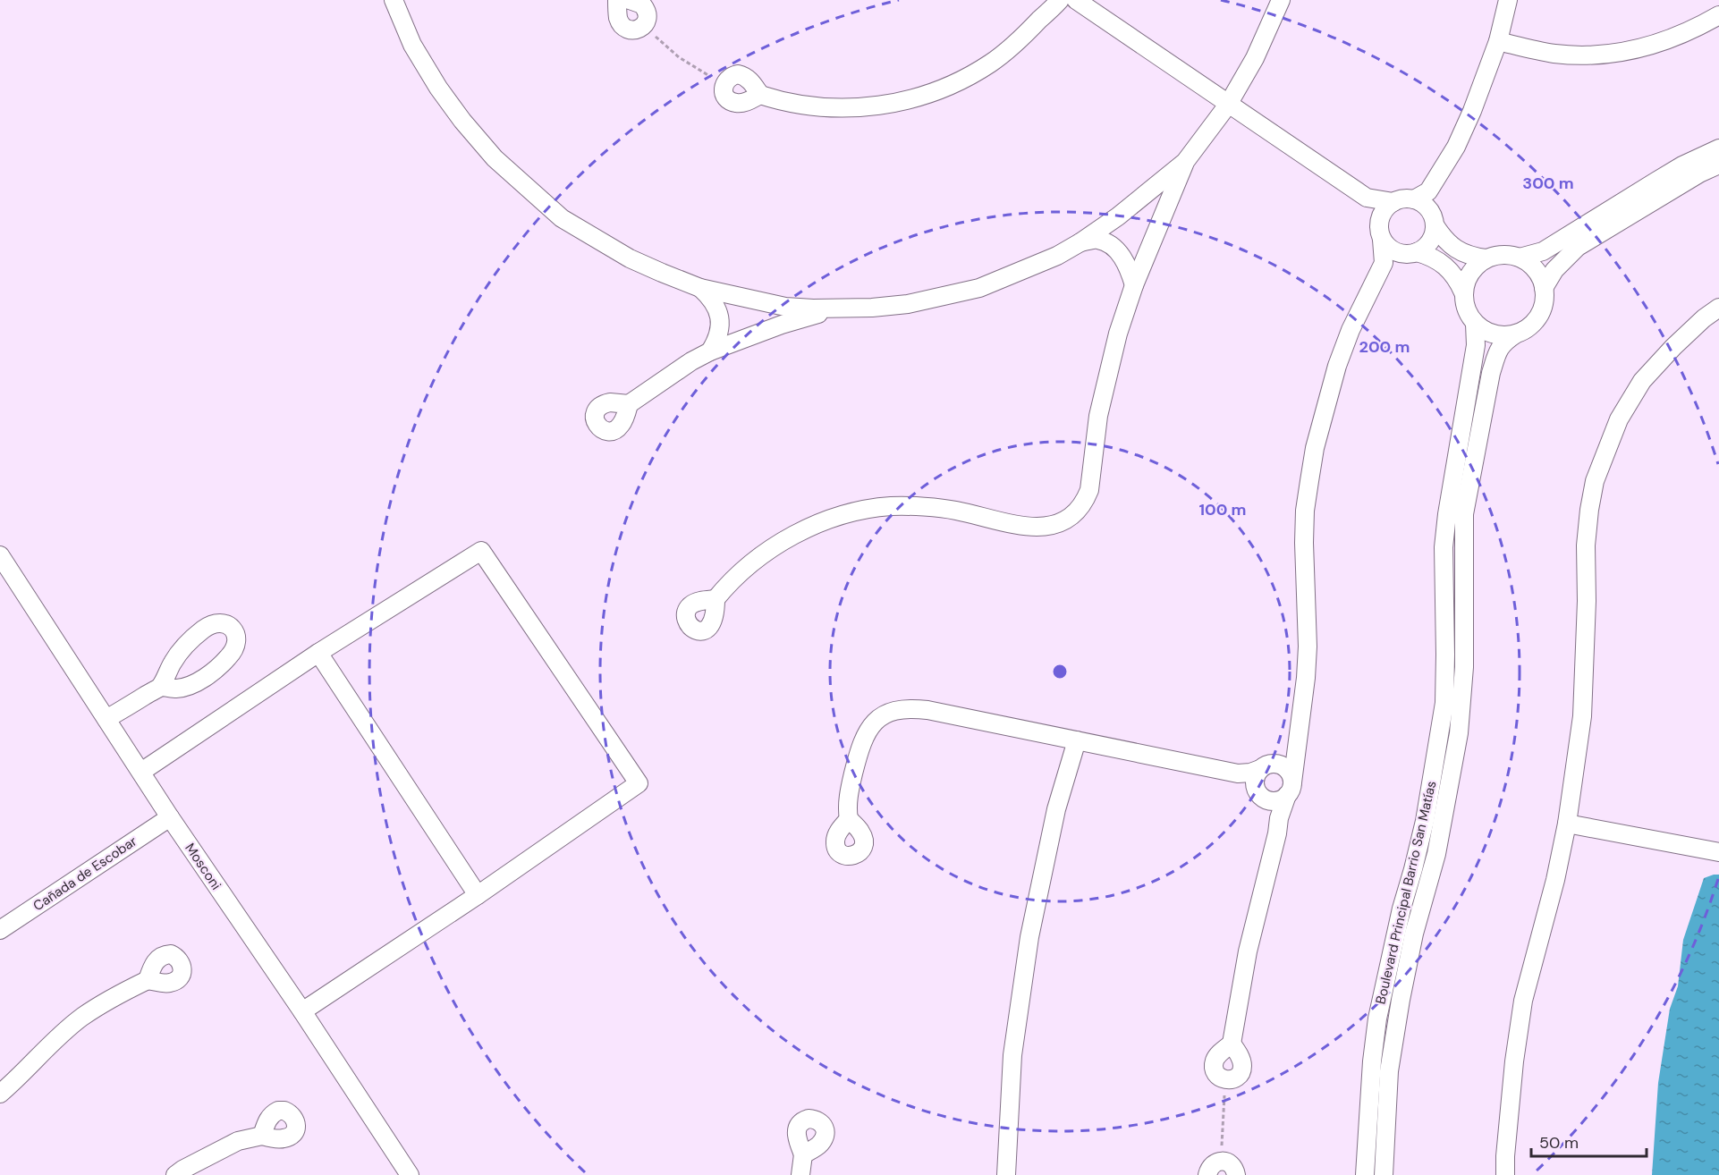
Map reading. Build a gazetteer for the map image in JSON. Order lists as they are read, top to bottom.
{
  "streets": {
    "street": ["Mosconi", "Cañada de Escobar", "Boulevard Principal Barrio San Matías"]
  },
  "crossings": [
    ["Mosconi", "Cañada de Escobar"]
  ],
  "scale_bar": "50 m",
  "rings": ["300 m", "200 m", "100 m"]
}
